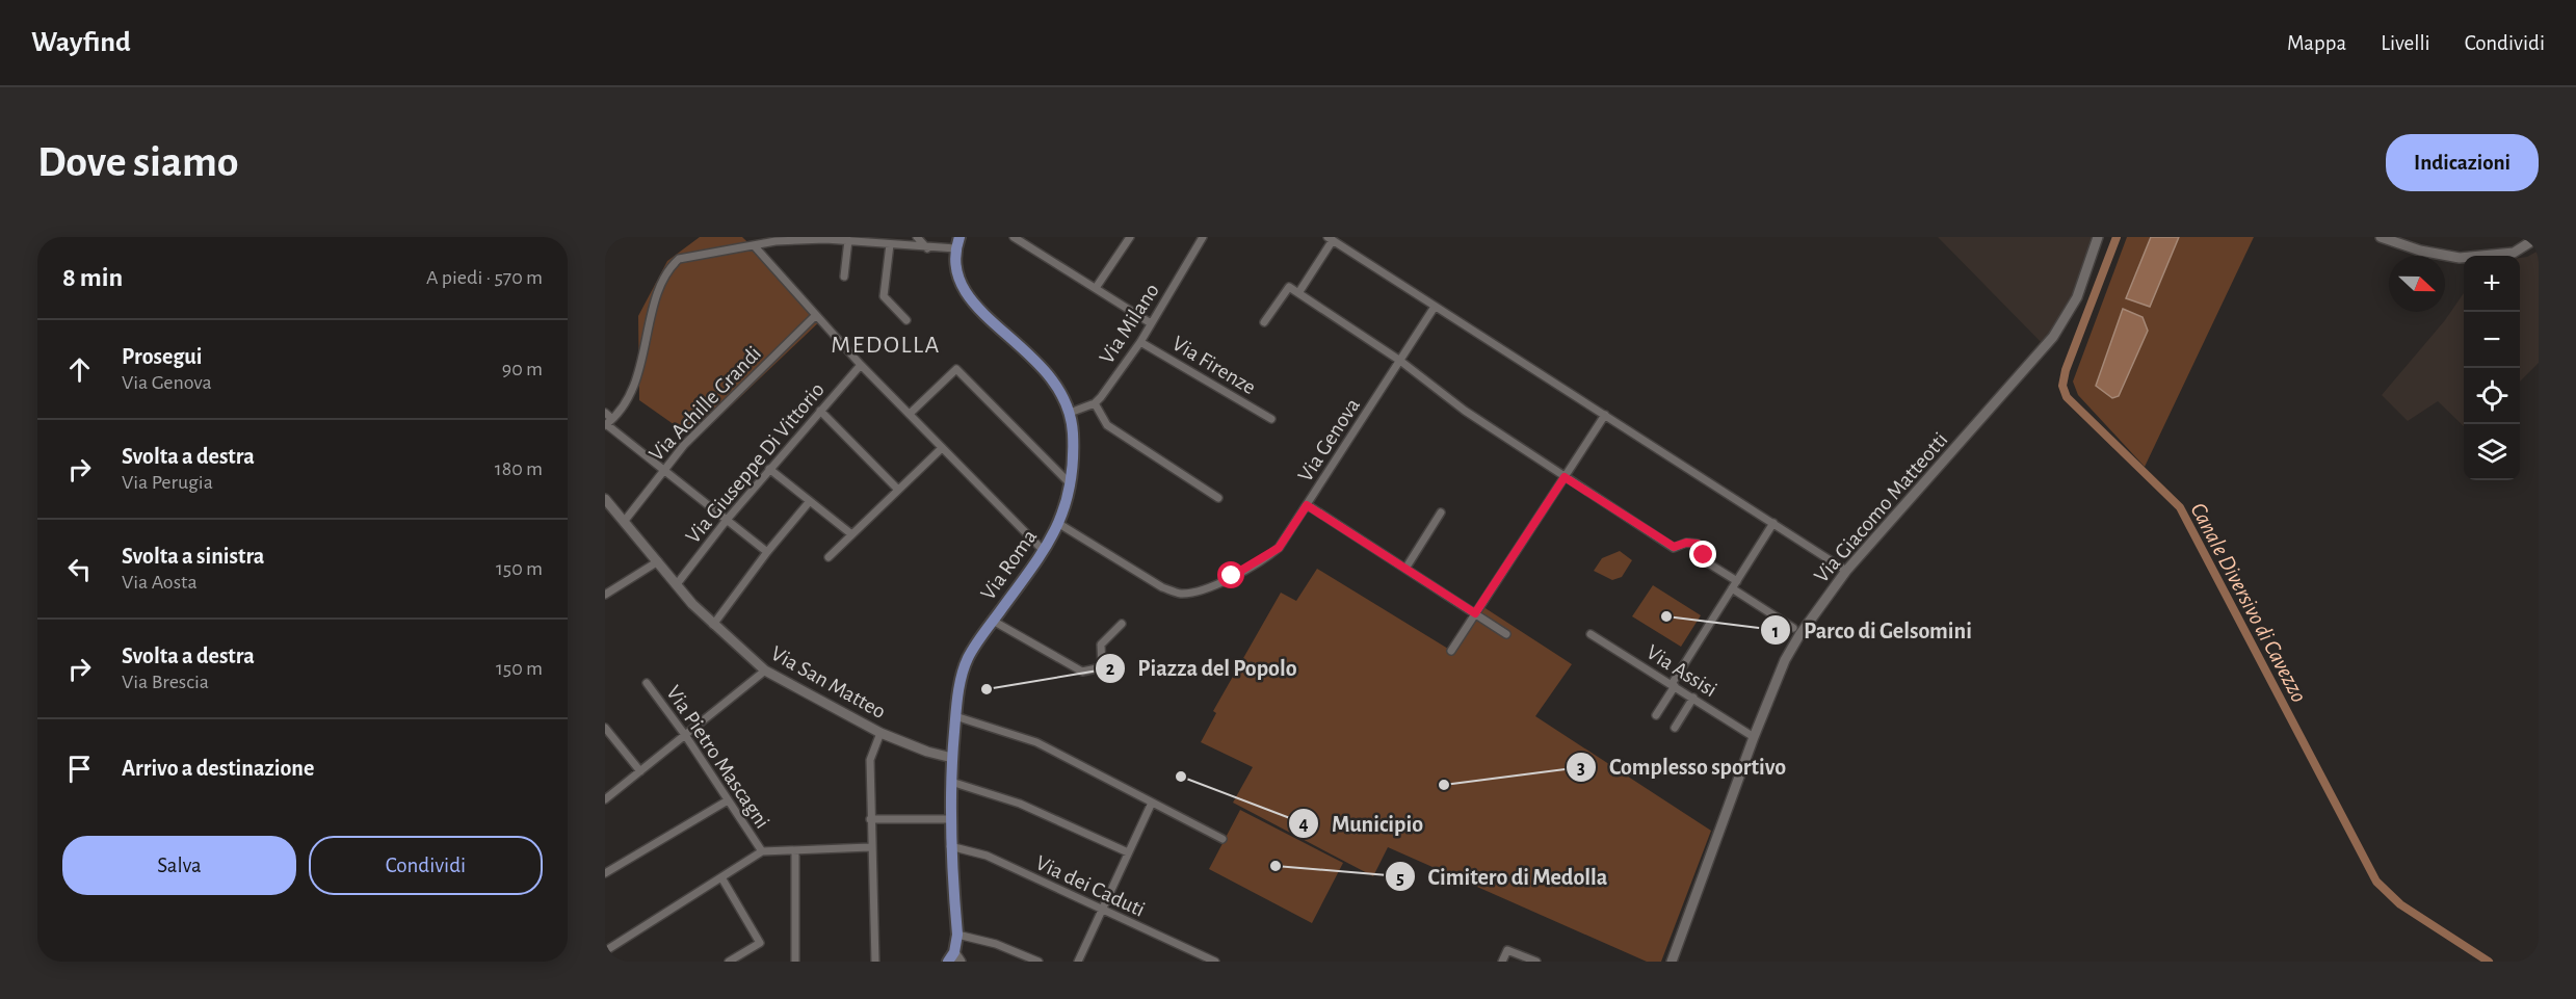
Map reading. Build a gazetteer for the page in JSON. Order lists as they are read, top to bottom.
{
  "streets": {
    "main road": ["Via Roma"],
    "street": [
      "Via Milano",
      "Via Firenze",
      "Via Achille Grandi",
      "Via Genova",
      "Via Giuseppe Di Vittorio",
      "Via Giacomo Matteotti",
      "Via Assisi",
      "Via San Matteo",
      "Via Pietro Mascagni",
      "Via dei Caduti"
    ]
  },
  "crossings": [
    ["Via Milano", "Via Firenze"],
    ["Via Achille Grandi", "Via San Matteo"],
    ["Via Genova", "Via Roma"],
    ["Via Giuseppe Di Vittorio", "Via San Matteo"],
    ["Via Giacomo Matteotti", "Via Assisi"],
    ["Via Roma", "Via San Matteo"],
    ["Via Roma", "Via dei Caduti"]
  ],
  "districts": ["MEDOLLA"],
  "water": ["Canale Diversivo di Cavezzo"],
  "places": [
    "Parco di Gelsomini",
    "Piazza del Popolo",
    "Municipio",
    "Complesso sportivo",
    "Cimitero di Medolla"
  ],
  "north": "right",
  "page": {
    "header": "Wayfind",
    "nav": ["Mappa", "Livelli", "Condividi"],
    "buttons": [
      "Indicazioni",
      ["Salva", "Condividi"]
    ],
    "title": "Dove siamo",
    "heading": ["8 min", "A piedi · 570 m"],
    "map_buttons": ["+", "−"],
    "list": [
      ["Prosegui", "Via Genova", "90 m"],
      ["Svolta a destra", "Via Perugia", "180 m"],
      ["Svolta a sinistra", "Via Aosta", "150 m"],
      ["Svolta a destra", "Via Brescia", "150 m"],
      "Arrivo a destinazione"
    ]
  }
}
